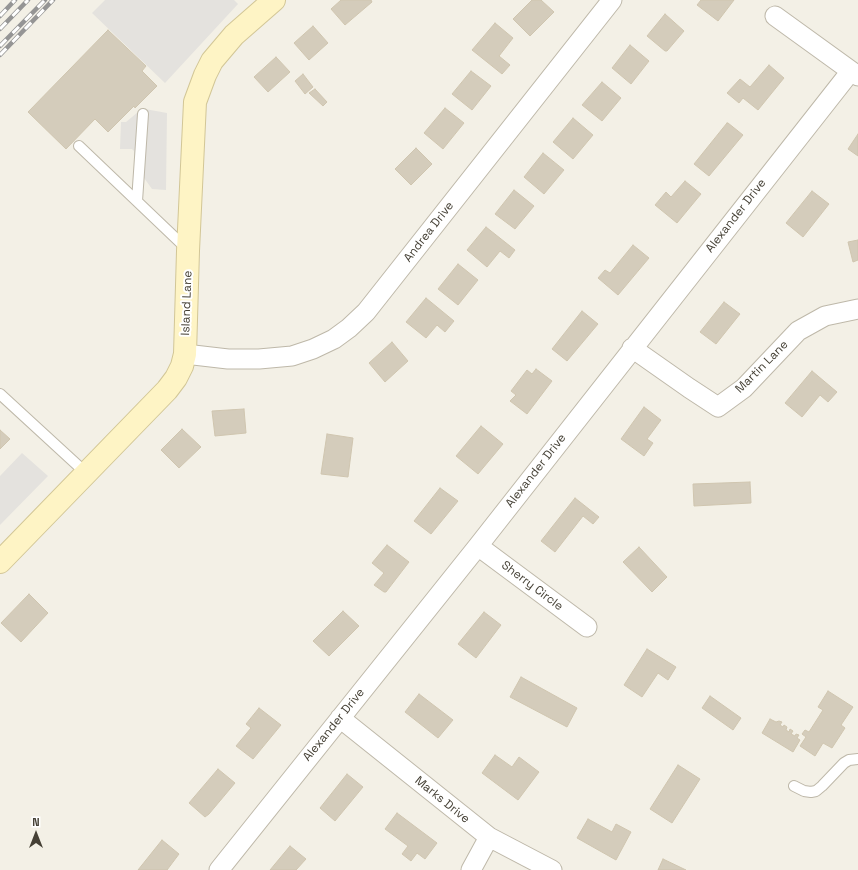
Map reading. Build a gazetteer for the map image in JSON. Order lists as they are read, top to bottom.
{
  "streets": {
    "street": [
      "Alexander Drive",
      "Andrea Drive",
      "Island Lane",
      "Martin Lane",
      "Sherry Circle",
      "Marks Drive"
    ]
  },
  "crossings": [
    ["Alexander Drive", "Martin Lane"],
    ["Alexander Drive", "Sherry Circle"],
    ["Alexander Drive", "Marks Drive"],
    ["Andrea Drive", "Island Lane"]
  ],
  "north": "top"
}
